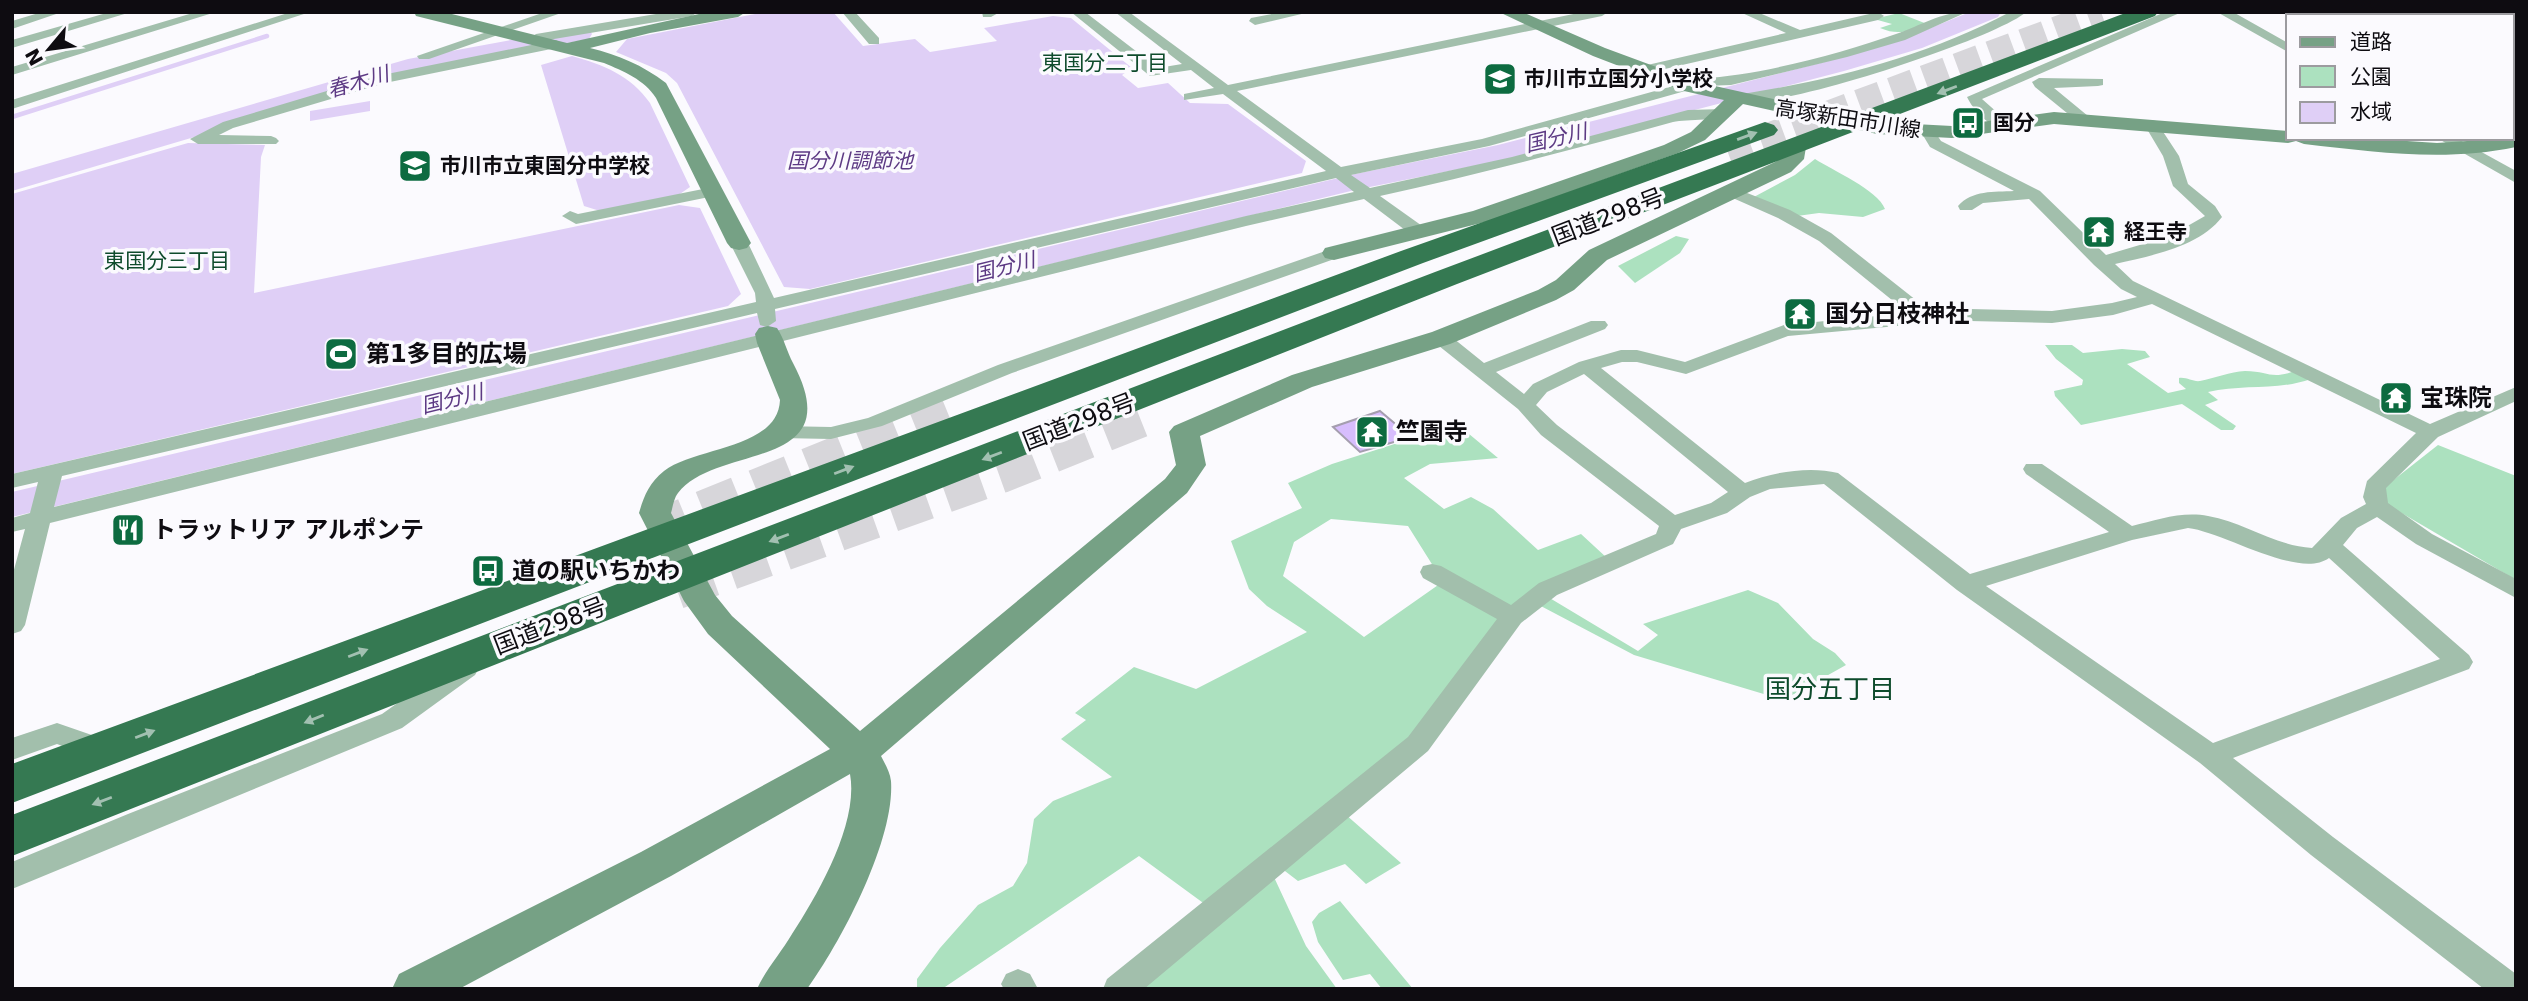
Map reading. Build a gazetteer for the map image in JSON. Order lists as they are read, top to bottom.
{
  "streets": {
    "highway": ["国道298号"],
    "street": ["高塚新田市川線"]
  },
  "crossings": [
    ["高塚新田市川線", "国道298号"]
  ],
  "districts": ["東国分二丁目", "東国分三丁目", "国分五丁目"],
  "water": ["春木川", "国分川", "国分川調節池"],
  "places": {
    "school or university": ["市川市立国分小学校", "市川市立東国分中学校"],
    "bus stop": ["国分", "道の駅いちかわ"],
    "temple": [
      "経王寺",
      "国分日枝神社",
      "宝珠院",
      "竺園寺"
    ],
    "sports": ["第1多目的広場"],
    "restaurant": ["トラットリア アルポンテ"]
  },
  "legend": ["道路", "公園", "水域"],
  "north": "bottom left"
}
